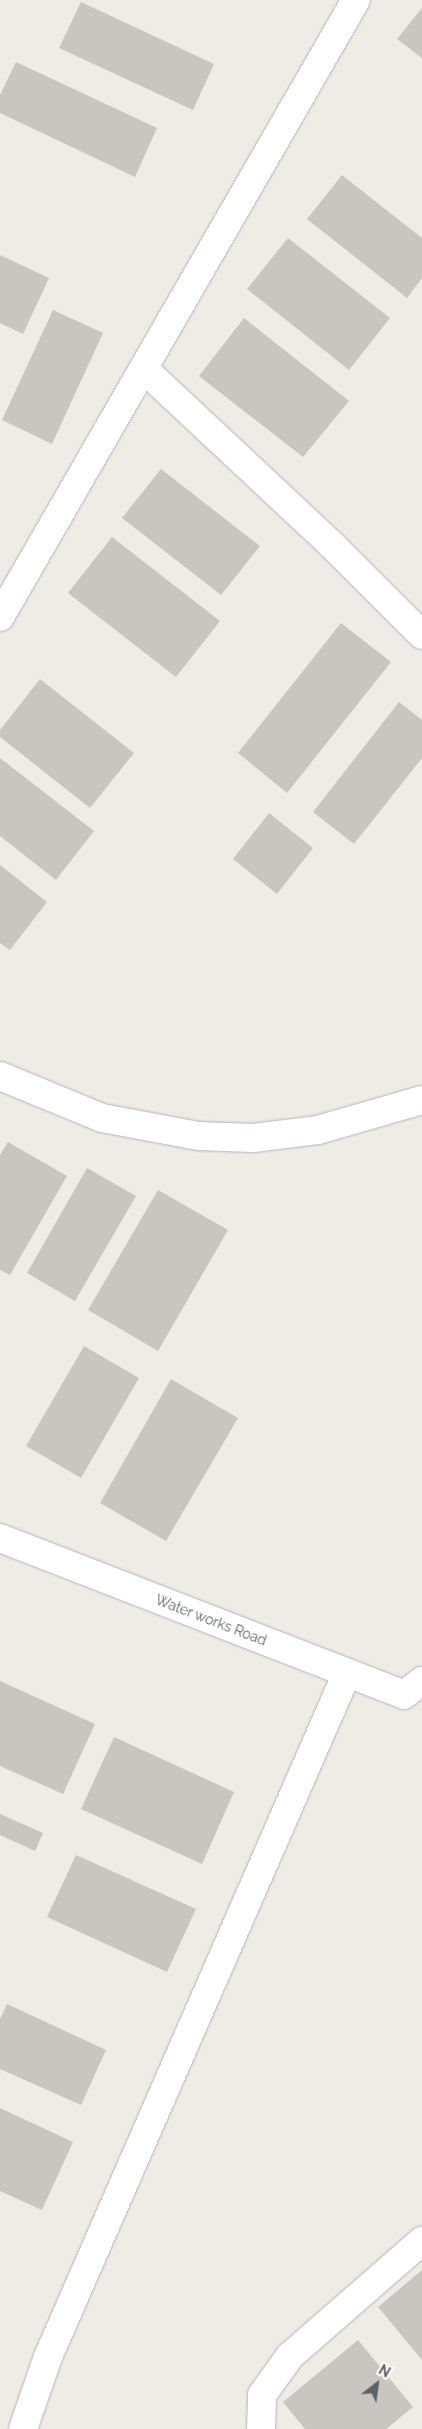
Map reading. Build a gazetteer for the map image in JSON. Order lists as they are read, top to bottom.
{
  "streets": {
    "street": ["Water works Road"]
  },
  "north": "top right"
}
